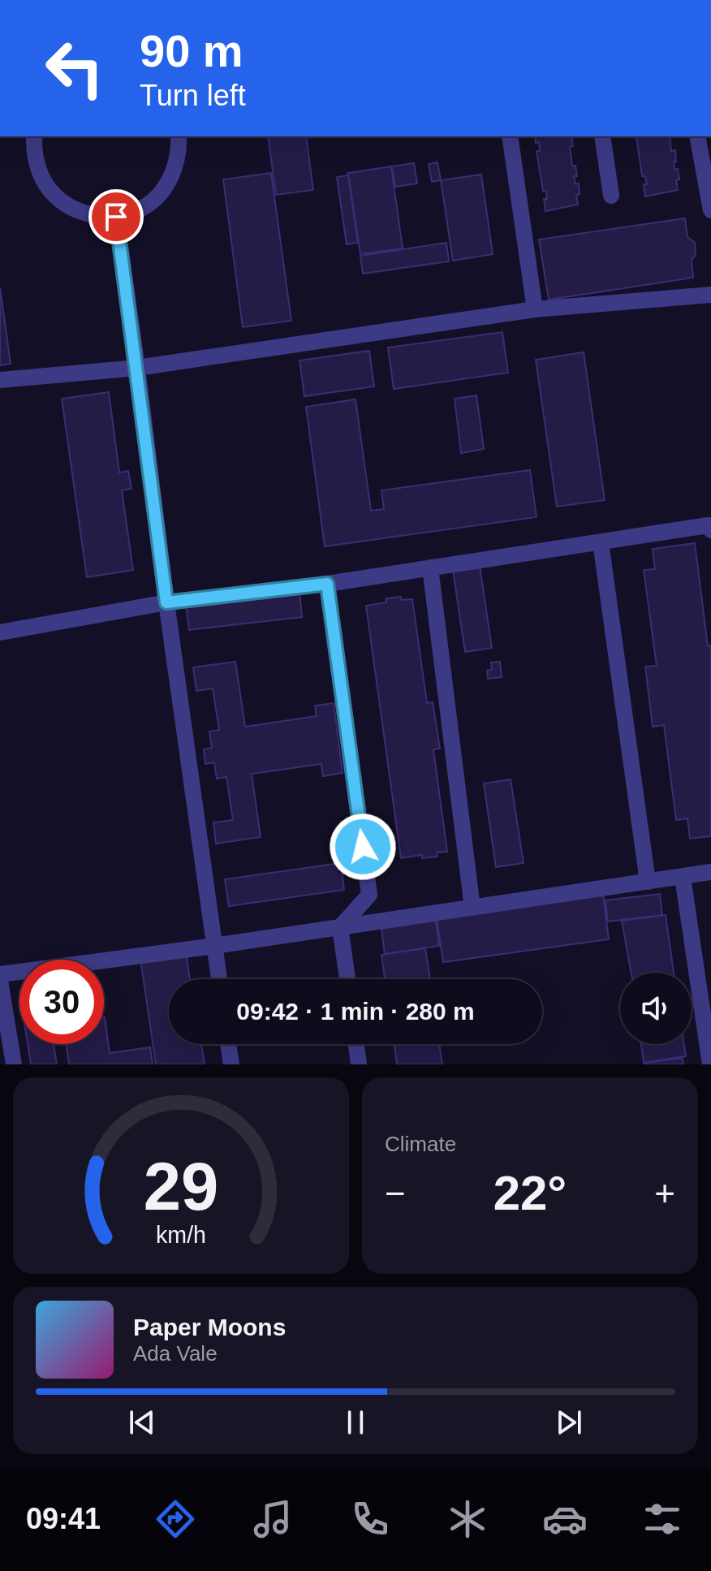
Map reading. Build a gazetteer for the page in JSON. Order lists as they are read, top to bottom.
{
  "page": {
    "turn": ["90 m", "Turn left"],
    "limit": "30",
    "trip": "09:42 · 1 min · 280 m",
    "tile": "Climate",
    "heat": ["−", "22°", "+"],
    "song": ["Paper Moons", "Ada Vale"],
    "tabs": "09:41",
    "gauge": ["29", "km/h"]
  }
}
